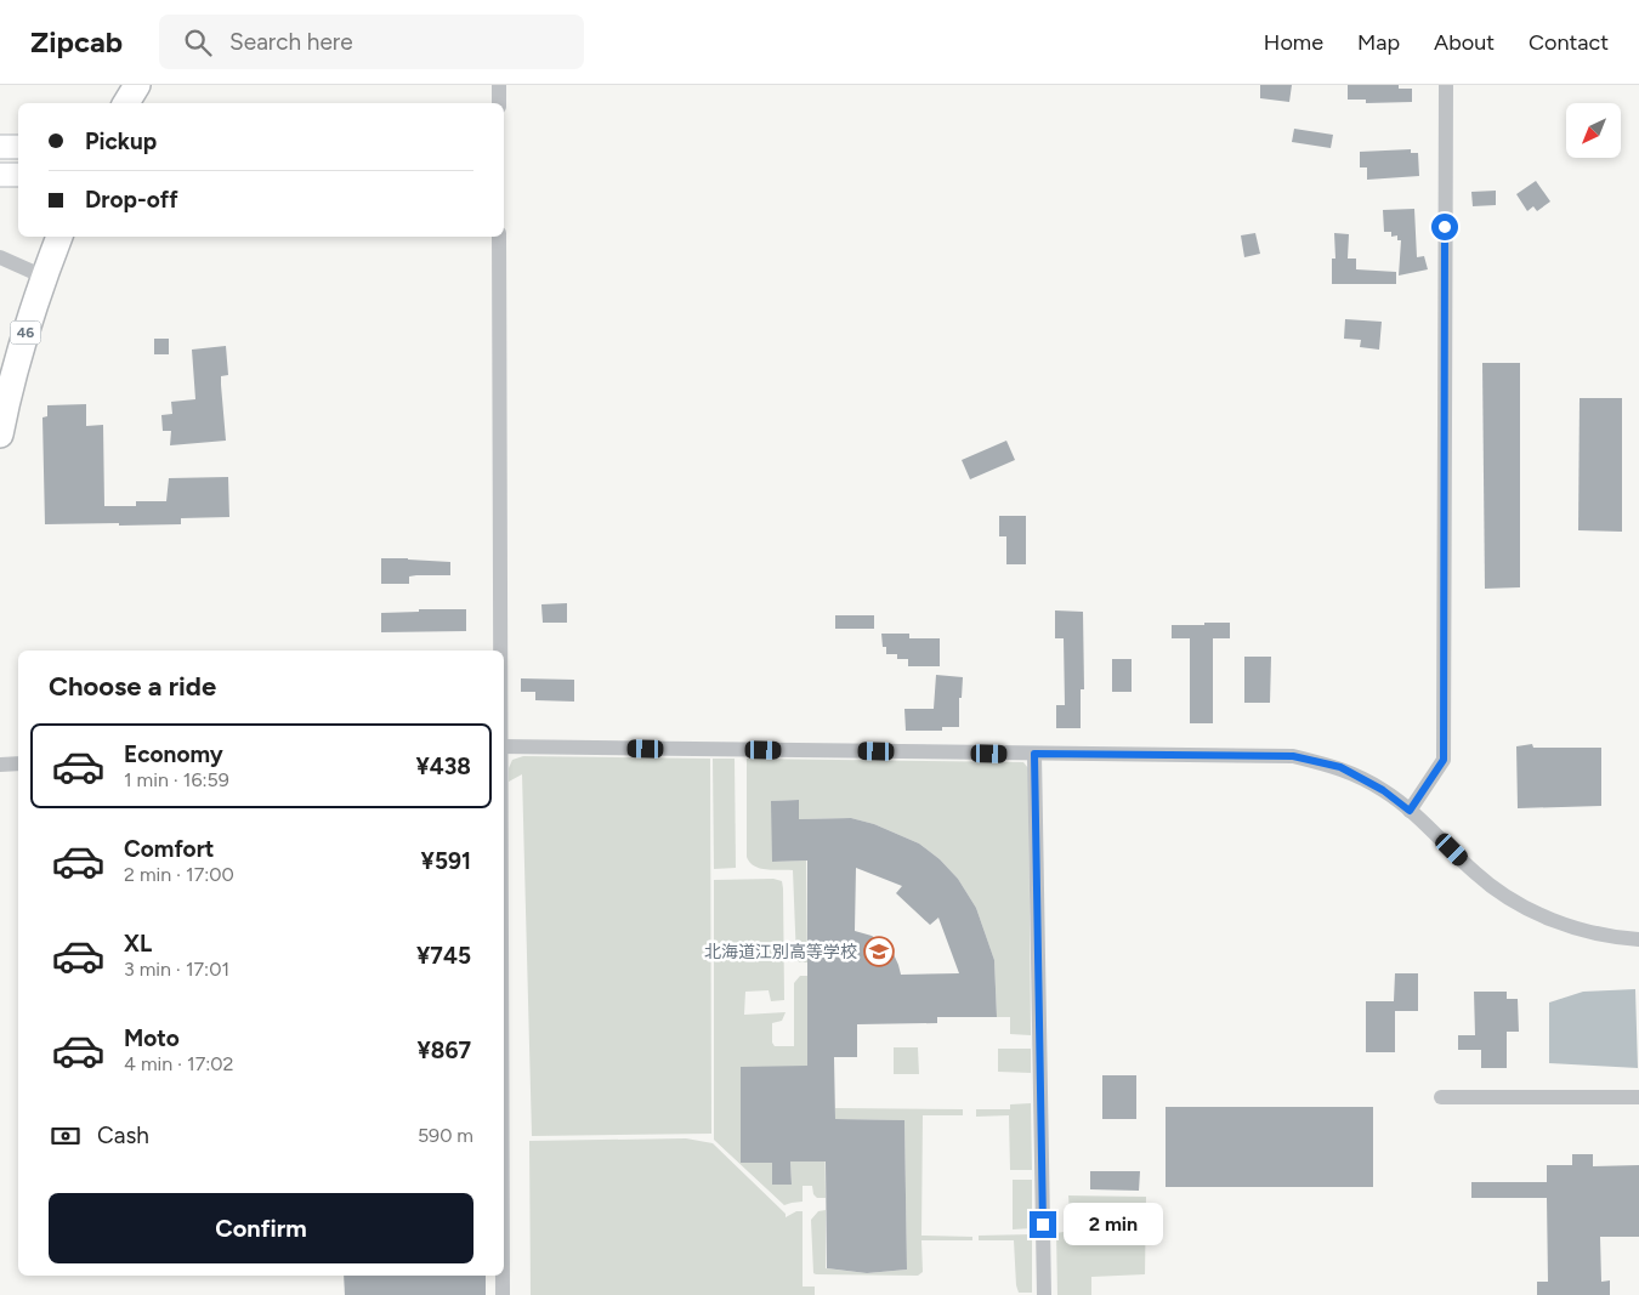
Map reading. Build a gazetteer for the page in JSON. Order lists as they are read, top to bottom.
{
  "streets": {
    "main road": ["46"]
  },
  "places": {
    "school or university": ["北海道江別高等学校"]
  },
  "north": "bottom left",
  "page": {
    "header": "Zipcab",
    "search": "Search here",
    "nav": [
      "Home",
      "Map",
      "About",
      "Contact"
    ],
    "banner": ["Pickup", "Drop-off"],
    "heading": "Choose a ride",
    "list": [
      {
        "name": "Economy",
        "note": "1 min · 16:59",
        "value": "¥438"
      },
      {
        "name": "Comfort",
        "note": "2 min · 17:00",
        "value": "¥591"
      },
      {
        "name": "XL",
        "note": "3 min · 17:01",
        "value": "¥745"
      },
      {
        "name": "Moto",
        "note": "4 min · 17:02",
        "value": "¥867"
      }
    ],
    "pay": ["Cash", "590 m"],
    "buttons": "Confirm",
    "bubble": "2 min"
  }
}
